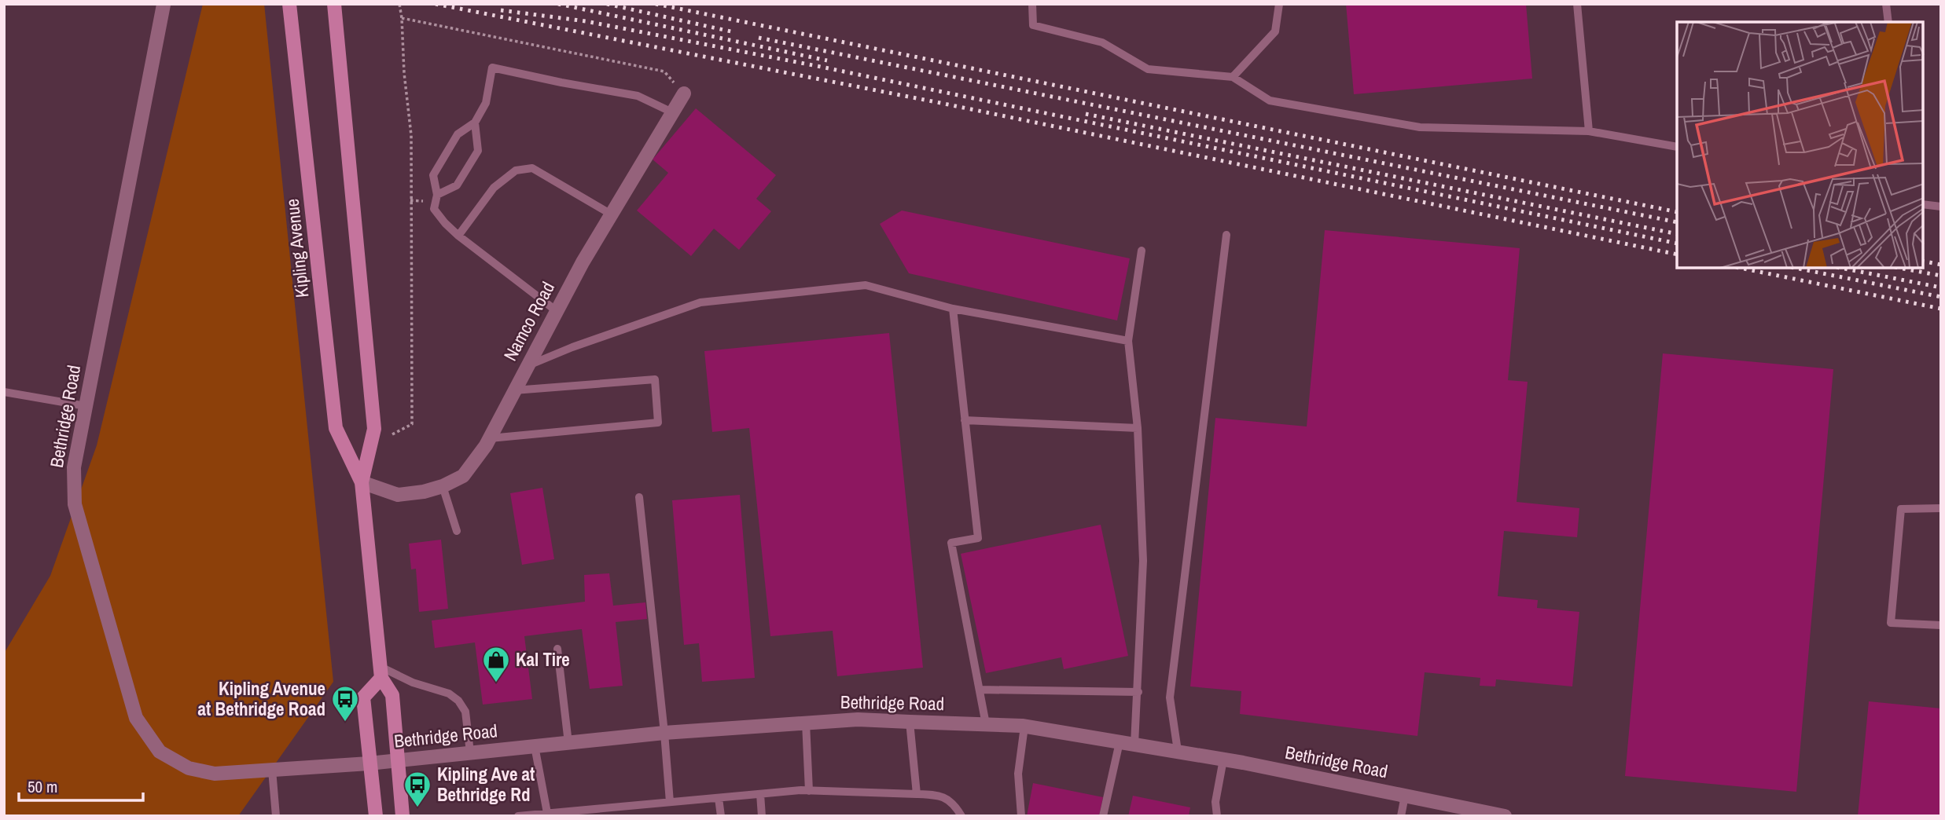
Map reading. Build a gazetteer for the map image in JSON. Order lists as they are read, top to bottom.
{
  "streets": {
    "main road": ["Kipling Avenue"],
    "street": ["Namco Road", "Bethridge Road"]
  },
  "crossings": [
    ["Kipling Avenue", "Namco Road"],
    ["Kipling Avenue", "Bethridge Road"]
  ],
  "places": {
    "shop": ["Kal Tire"],
    "bus stop": ["Kipling Avenue at Bethridge Road", "Kipling Ave at Bethridge Rd"]
  },
  "scale_bar": "50 m"
}
